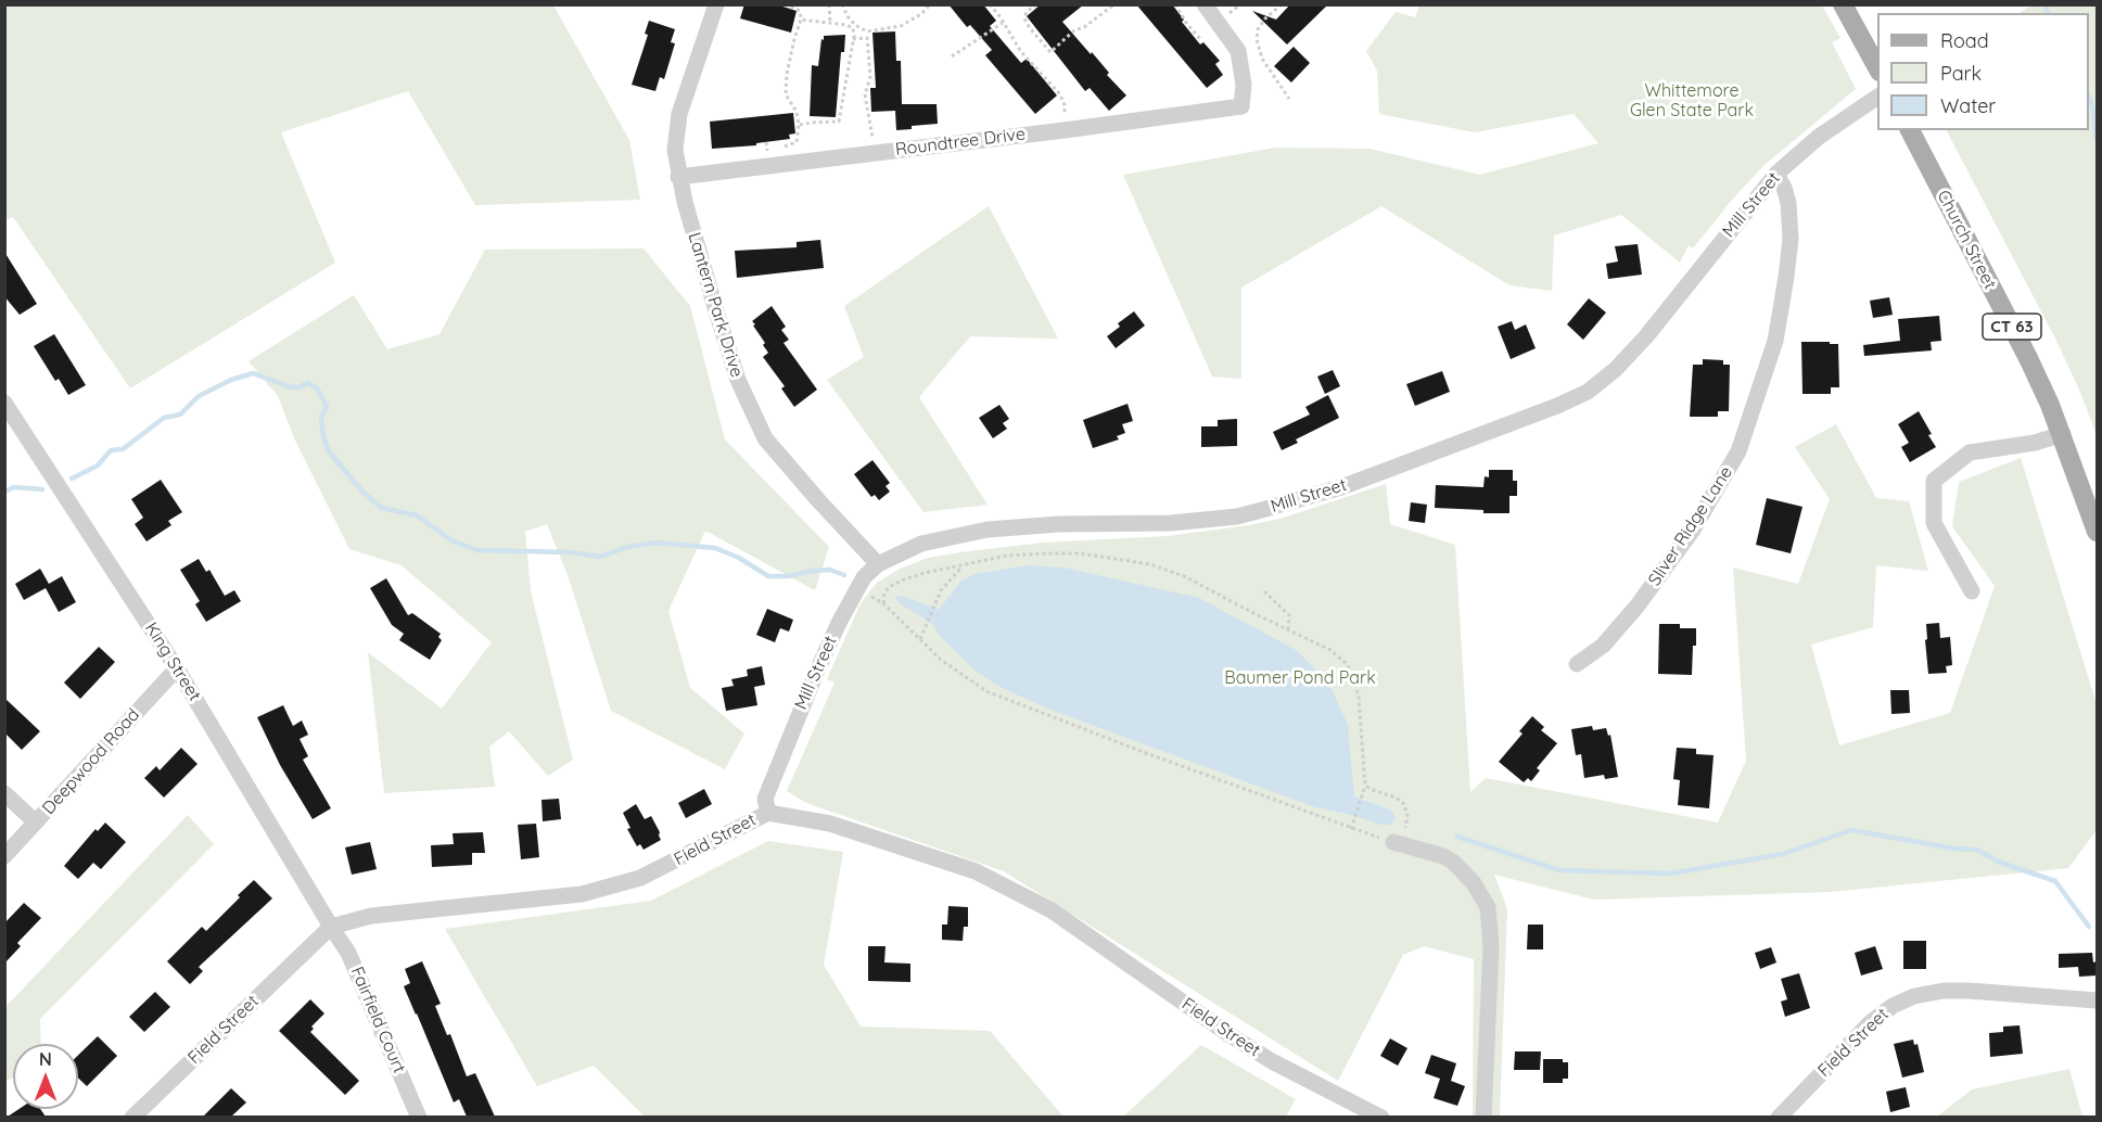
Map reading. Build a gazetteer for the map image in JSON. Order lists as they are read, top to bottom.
{
  "streets": {
    "main road": ["Church Street", "CT 63"],
    "street": [
      "Roundtree Drive",
      "Mill Street",
      "Lantern Park Drive",
      "Sliver Ridge Lane",
      "King Street",
      "Deepwood Road",
      "Field Street",
      "Fairfield Court"
    ]
  },
  "crossings": [
    ["Roundtree Drive", "Lantern Park Drive"],
    ["Mill Street", "Lantern Park Drive"],
    ["Mill Street", "Sliver Ridge Lane"],
    ["Mill Street", "Field Street"],
    ["King Street", "Deepwood Road"],
    ["King Street", "Field Street"],
    ["King Street", "Fairfield Court"],
    ["Field Street", "Fairfield Court"]
  ],
  "parks": ["Whittemore Glen State Park", "Baumer Pond Park"],
  "legend": ["Road", "Park", "Water"],
  "north": "top"
}
